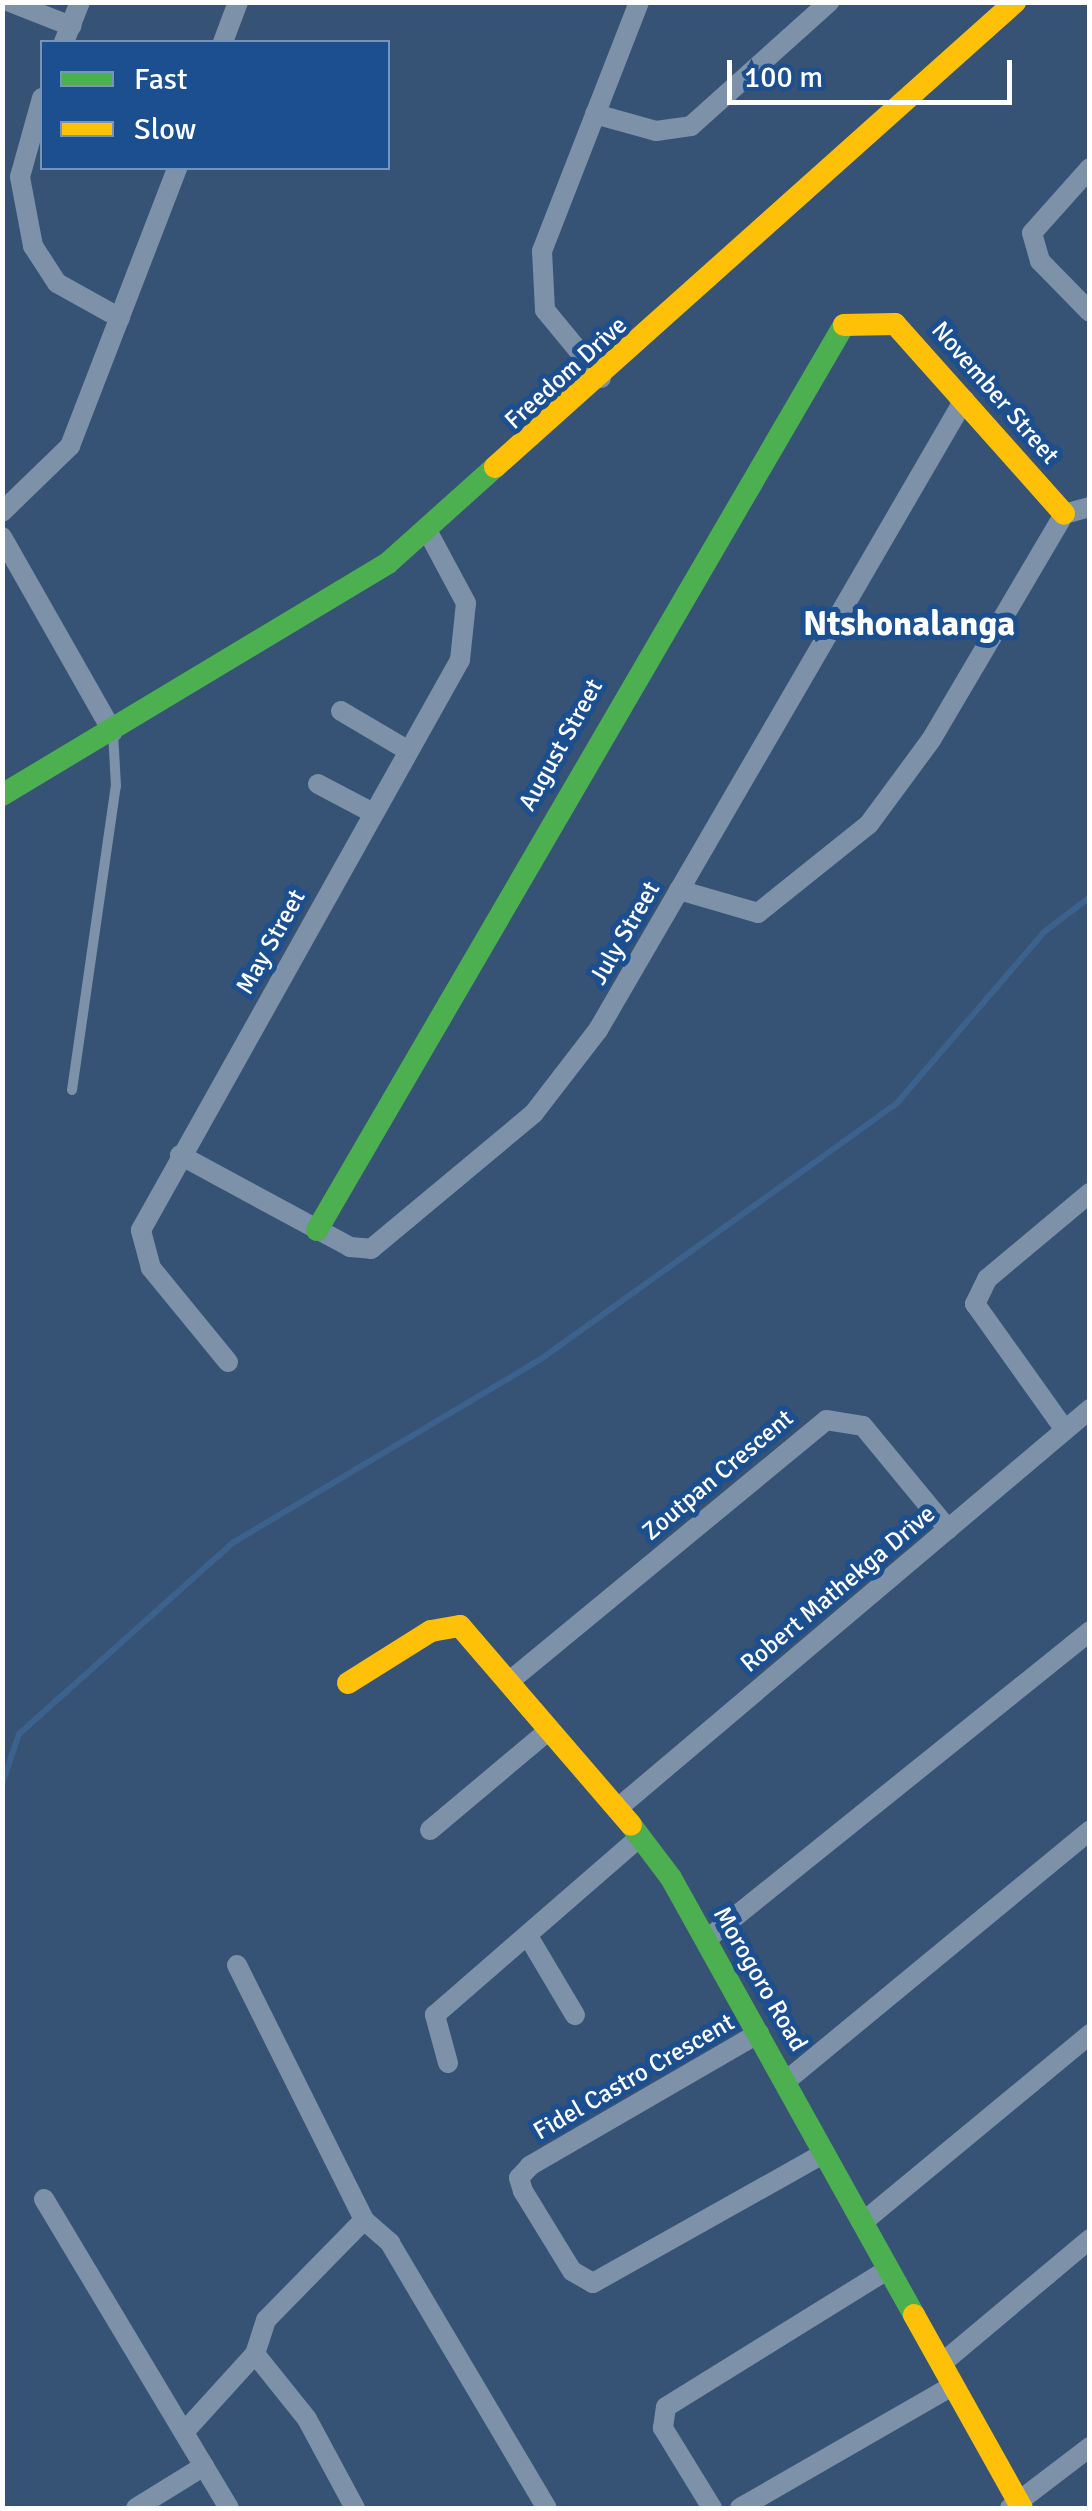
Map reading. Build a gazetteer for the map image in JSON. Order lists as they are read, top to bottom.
{
  "streets": {
    "street": [
      "Freedom Drive",
      "November Street",
      "August Street",
      "July Street",
      "May Street",
      "Zoutpan Crescent",
      "Robert Mathekga Drive",
      "Morogoro Road",
      "Fidel Castro Crescent"
    ]
  },
  "crossings": [
    ["Freedom Drive", "May Street"],
    ["November Street", "August Street"],
    ["November Street", "July Street"],
    ["August Street", "July Street"],
    ["July Street", "May Street"],
    ["Zoutpan Crescent", "Robert Mathekga Drive"],
    ["Zoutpan Crescent", "Morogoro Road"],
    ["Robert Mathekga Drive", "Morogoro Road"],
    ["Morogoro Road", "Fidel Castro Crescent"]
  ],
  "districts": ["Ntshonalanga"],
  "legend": ["Fast", "Slow"],
  "scale_bar": "100 m"
}
